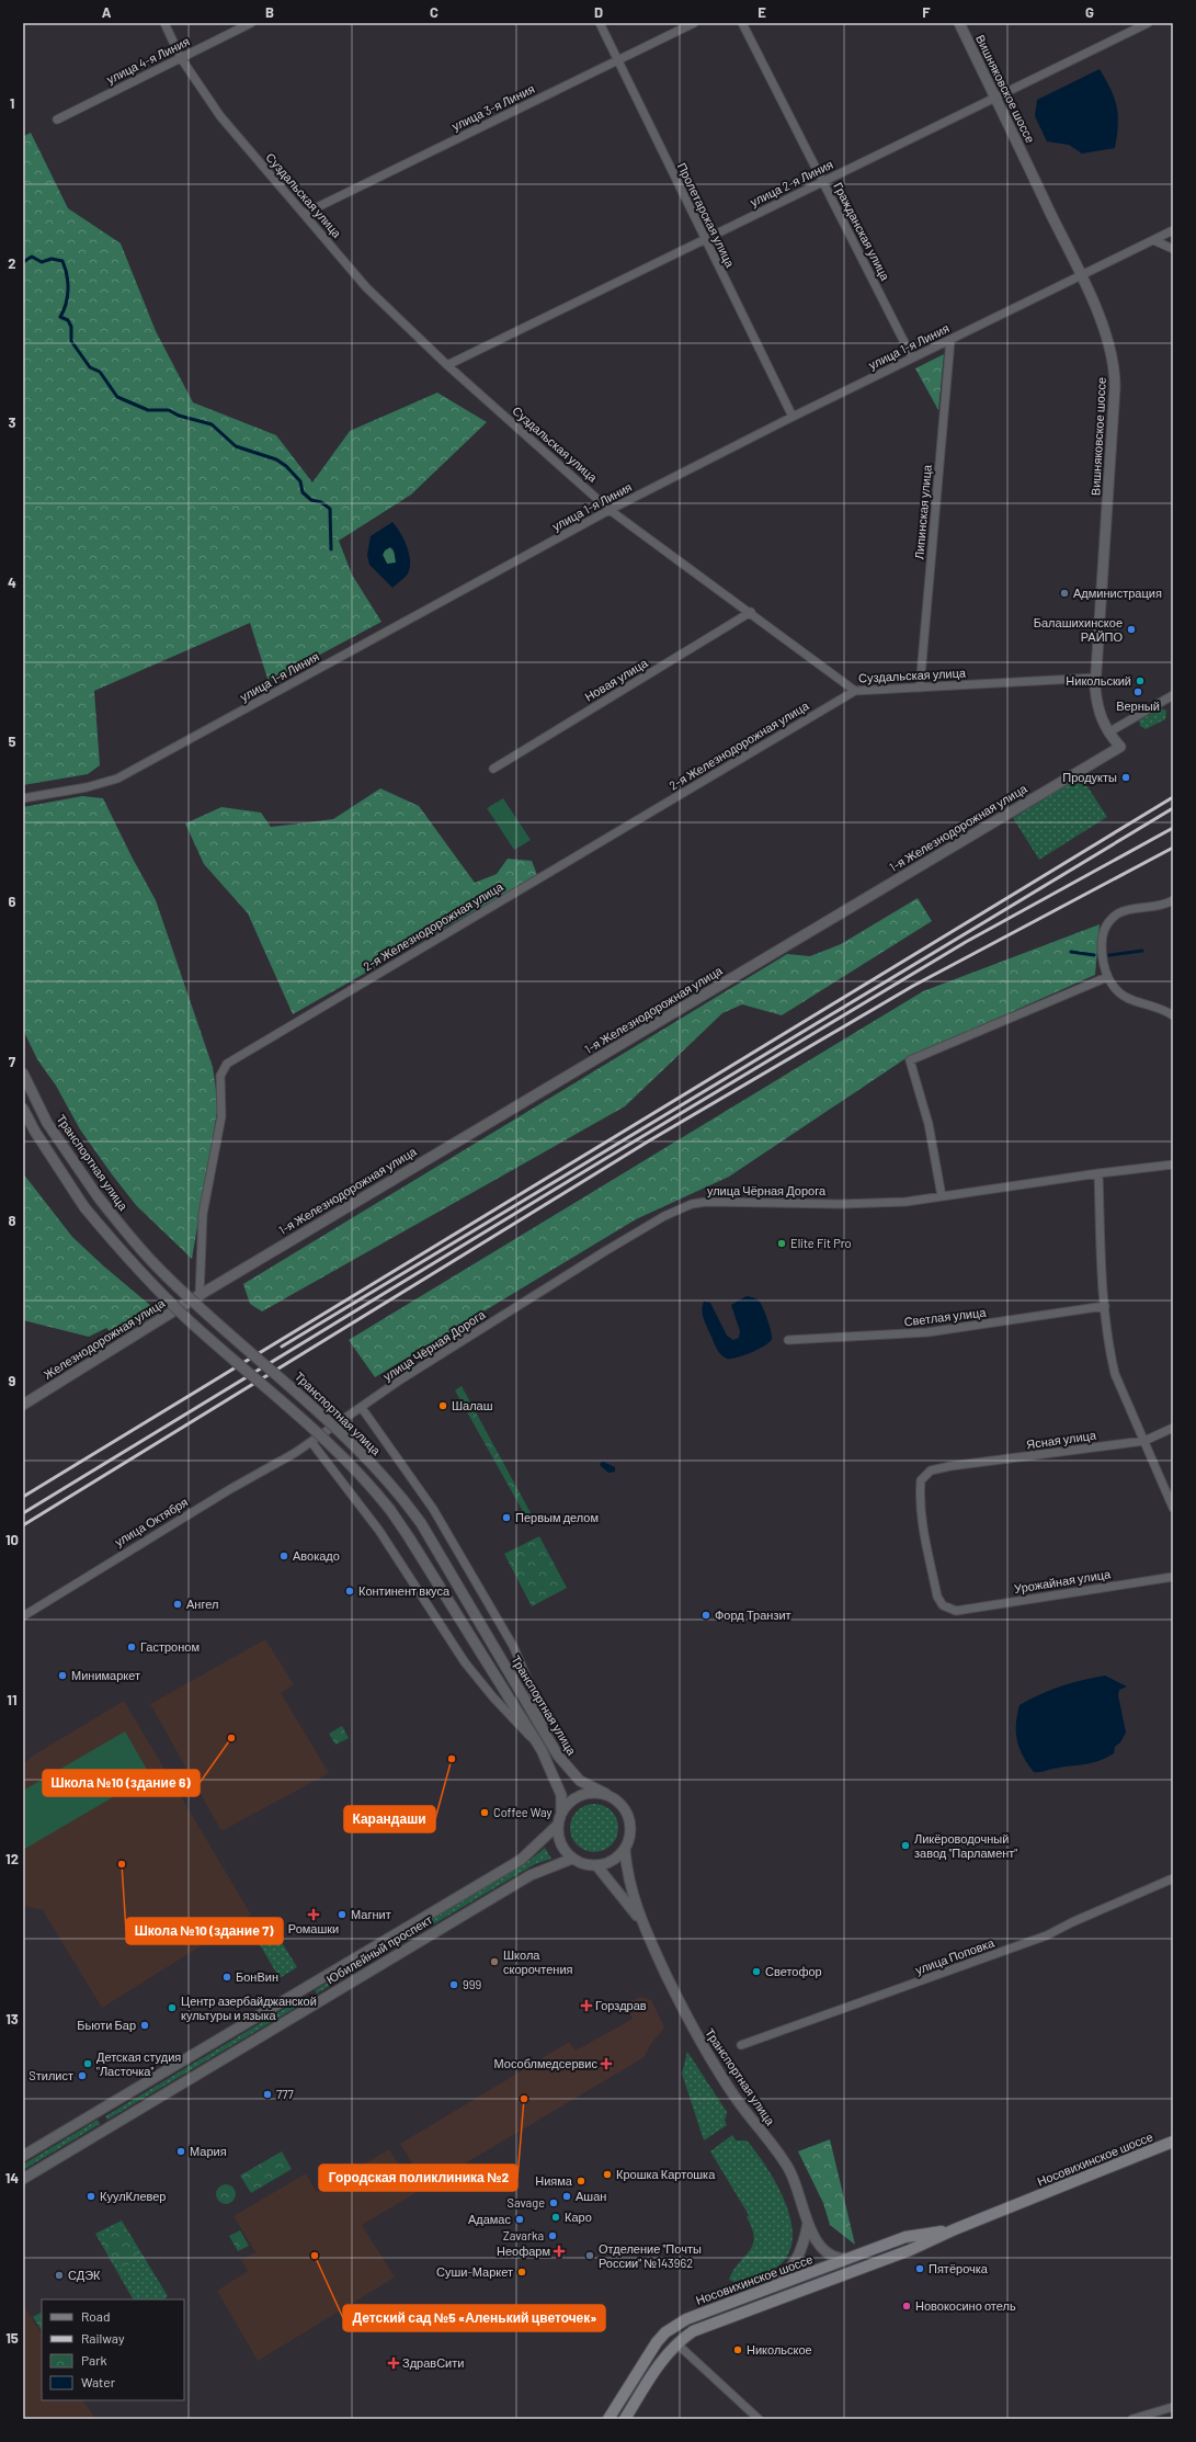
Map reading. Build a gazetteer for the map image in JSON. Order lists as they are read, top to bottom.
{
  "streets": {
    "main road": ["Носовихинское шоссе"],
    "street": [
      "улица 4-я Линия",
      "Вишняковское шоссе",
      "улица 3-я Линия",
      "улица 2-я Линия",
      "Суздальская улица",
      "Пролетарская улица",
      "Гражданская улица",
      "улица 1-я Линия",
      "Липинская улица",
      "Новая улица",
      "2-я Железнодорожная улица",
      "1-я Железнодорожная улица",
      "Транспортная улица",
      "улица Чёрная Дорога",
      "Светлая улица",
      "Железнодорожная улица",
      "Ясная улица",
      "улица Октября",
      "Урожайная улица",
      "Юбилейный проспект",
      "улица Поповка"
    ]
  },
  "crossings": [
    ["улица 4-я Линия", "Суздальская улица"],
    ["Вишняковское шоссе", "улица 2-я Линия"],
    ["Вишняковское шоссе", "Суздальская улица"],
    ["Вишняковское шоссе", "улица 1-я Линия"],
    ["Вишняковское шоссе", "1-я Железнодорожная улица"],
    ["улица 3-я Линия", "Суздальская улица"],
    ["улица 3-я Линия", "Пролетарская улица"],
    ["улица 2-я Линия", "Суздальская улица"],
    ["улица 2-я Линия", "Пролетарская улица"],
    ["улица 2-я Линия", "Гражданская улица"],
    ["Суздальская улица", "улица 1-я Линия"],
    ["Суздальская улица", "Липинская улица"],
    ["Суздальская улица", "Новая улица"],
    ["Суздальская улица", "2-я Железнодорожная улица"],
    ["Пролетарская улица", "улица 1-я Линия"],
    ["Гражданская улица", "улица 1-я Линия"],
    ["улица 1-я Линия", "Липинская улица"],
    ["2-я Железнодорожная улица", "1-я Железнодорожная улица"],
    ["2-я Железнодорожная улица", "Железнодорожная улица"],
    ["1-я Железнодорожная улица", "Железнодорожная улица"],
    ["Транспортная улица", "Юбилейный проспект"],
    ["Транспортная улица", "Носовихинское шоссе"],
    ["улица Чёрная Дорога", "улица Октября"],
    ["Ясная улица", "Урожайная улица"]
  ],
  "places": {
    "other": [
      "Администрация",
      "Балашихинское РАЙПО",
      "Никольский",
      "Верный",
      "Продукты",
      "Elite Fit Pro",
      "Шалаш",
      "Первым делом",
      "Авокадо",
      "Континент вкуса",
      "Ангел",
      "Форд Транзит",
      "Гастроном",
      "Минимаркет",
      "Школа №10 (здание 6)",
      "Карандаши",
      "Coffee Way",
      "Ликёроводочный завод \"Парламент\"",
      "Школа №10 (здание 7)",
      "Магнит",
      "Школа скорочтения",
      "Светофор",
      "БонВин",
      "999",
      "Центр азербайджанской культуры и языка",
      "Бьюти Бар",
      "Детская студия \"Ласточка\"",
      "Sтилист",
      "777",
      "Городская поликлиника №2",
      "Мария",
      "Крошка Картошка",
      "Нияма",
      "КуулКлевер",
      "Ашан",
      "Savage",
      "Каро",
      "Адамас",
      "Zavarka",
      "Детский сад №5 «Аленький цветочек»",
      "Отделение \"Почты России\" №143962",
      "Пятёрочка",
      "Суши-Маркет",
      "СДЭК",
      "Новокосино отель",
      "Никольское"
    ],
    "health": [
      "Ромашки",
      "Горздрав",
      "Мособлмедсервис",
      "Неофарм",
      "ЗдравСити"
    ]
  },
  "legend": [
    "Road",
    "Railway",
    "Park",
    "Water"
  ],
  "grid": {
    "columns": [
      "A",
      "B",
      "C",
      "D",
      "E",
      "F",
      "G"
    ],
    "rows": [
      "1",
      "2",
      "3",
      "4",
      "5",
      "6",
      "7",
      "8",
      "9",
      "10",
      "11",
      "12",
      "13",
      "14",
      "15"
    ]
  }
}
